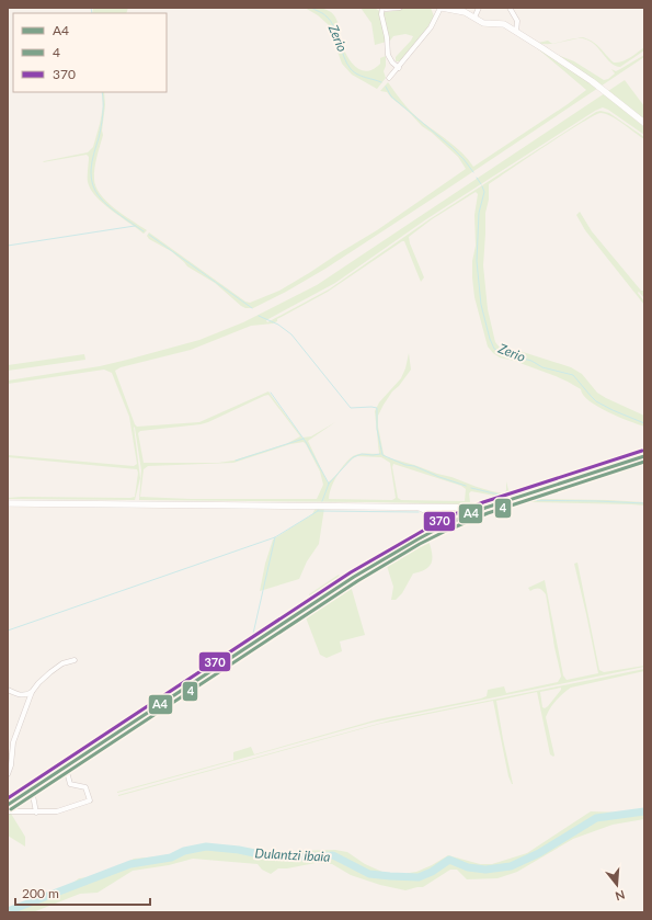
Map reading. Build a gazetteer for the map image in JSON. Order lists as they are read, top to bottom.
{
  "water": ["Zerio", "Dulantzi ibaia"],
  "lines": ["transit line 370", "transit line A4", "transit line 4"],
  "legend": ["A4", "4", "370"],
  "scale_bar": "200 m",
  "north": "bottom"
}
